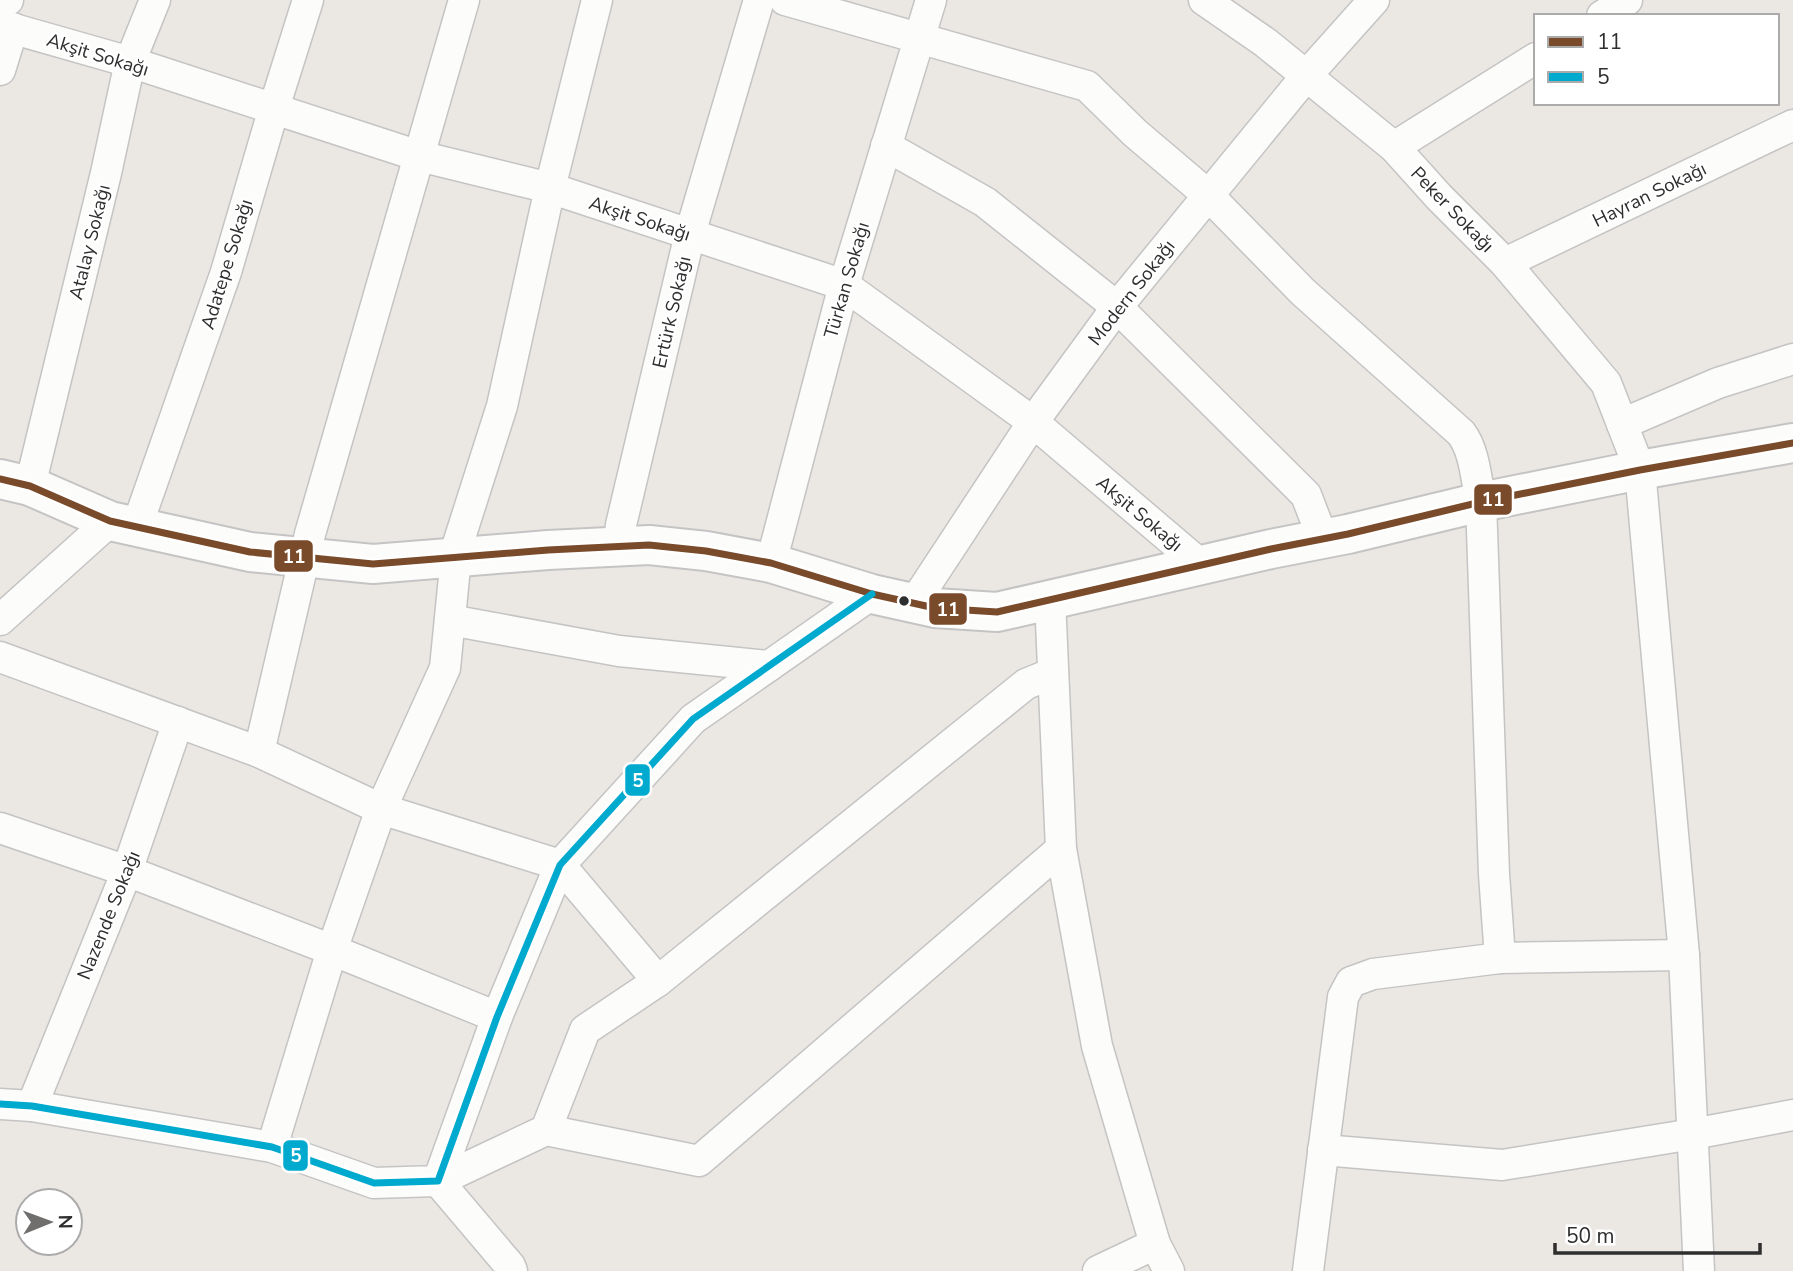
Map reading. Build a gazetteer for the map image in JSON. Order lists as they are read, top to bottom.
{
  "streets": {
    "street": [
      "Akşit Sokağı",
      "Hayran Sokağı",
      "Peker Sokağı",
      "Atalay Sokağı",
      "Adatepe Sokağı",
      "Türkan Sokağı",
      "Modern Sokağı",
      "Ertürk Sokağı",
      "Nazende Sokağı"
    ]
  },
  "crossings": [
    ["Akşit Sokağı", "Atalay Sokağı"],
    ["Akşit Sokağı", "Adatepe Sokağı"],
    ["Akşit Sokağı", "Türkan Sokağı"],
    ["Akşit Sokağı", "Modern Sokağı"],
    ["Akşit Sokağı", "Ertürk Sokağı"],
    ["Hayran Sokağı", "Peker Sokağı"],
    ["Peker Sokağı", "Modern Sokağı"]
  ],
  "lines": ["transit line 11", "transit line 5"],
  "legend": ["11", "5"],
  "scale_bar": "50 m",
  "north": "right"
}
